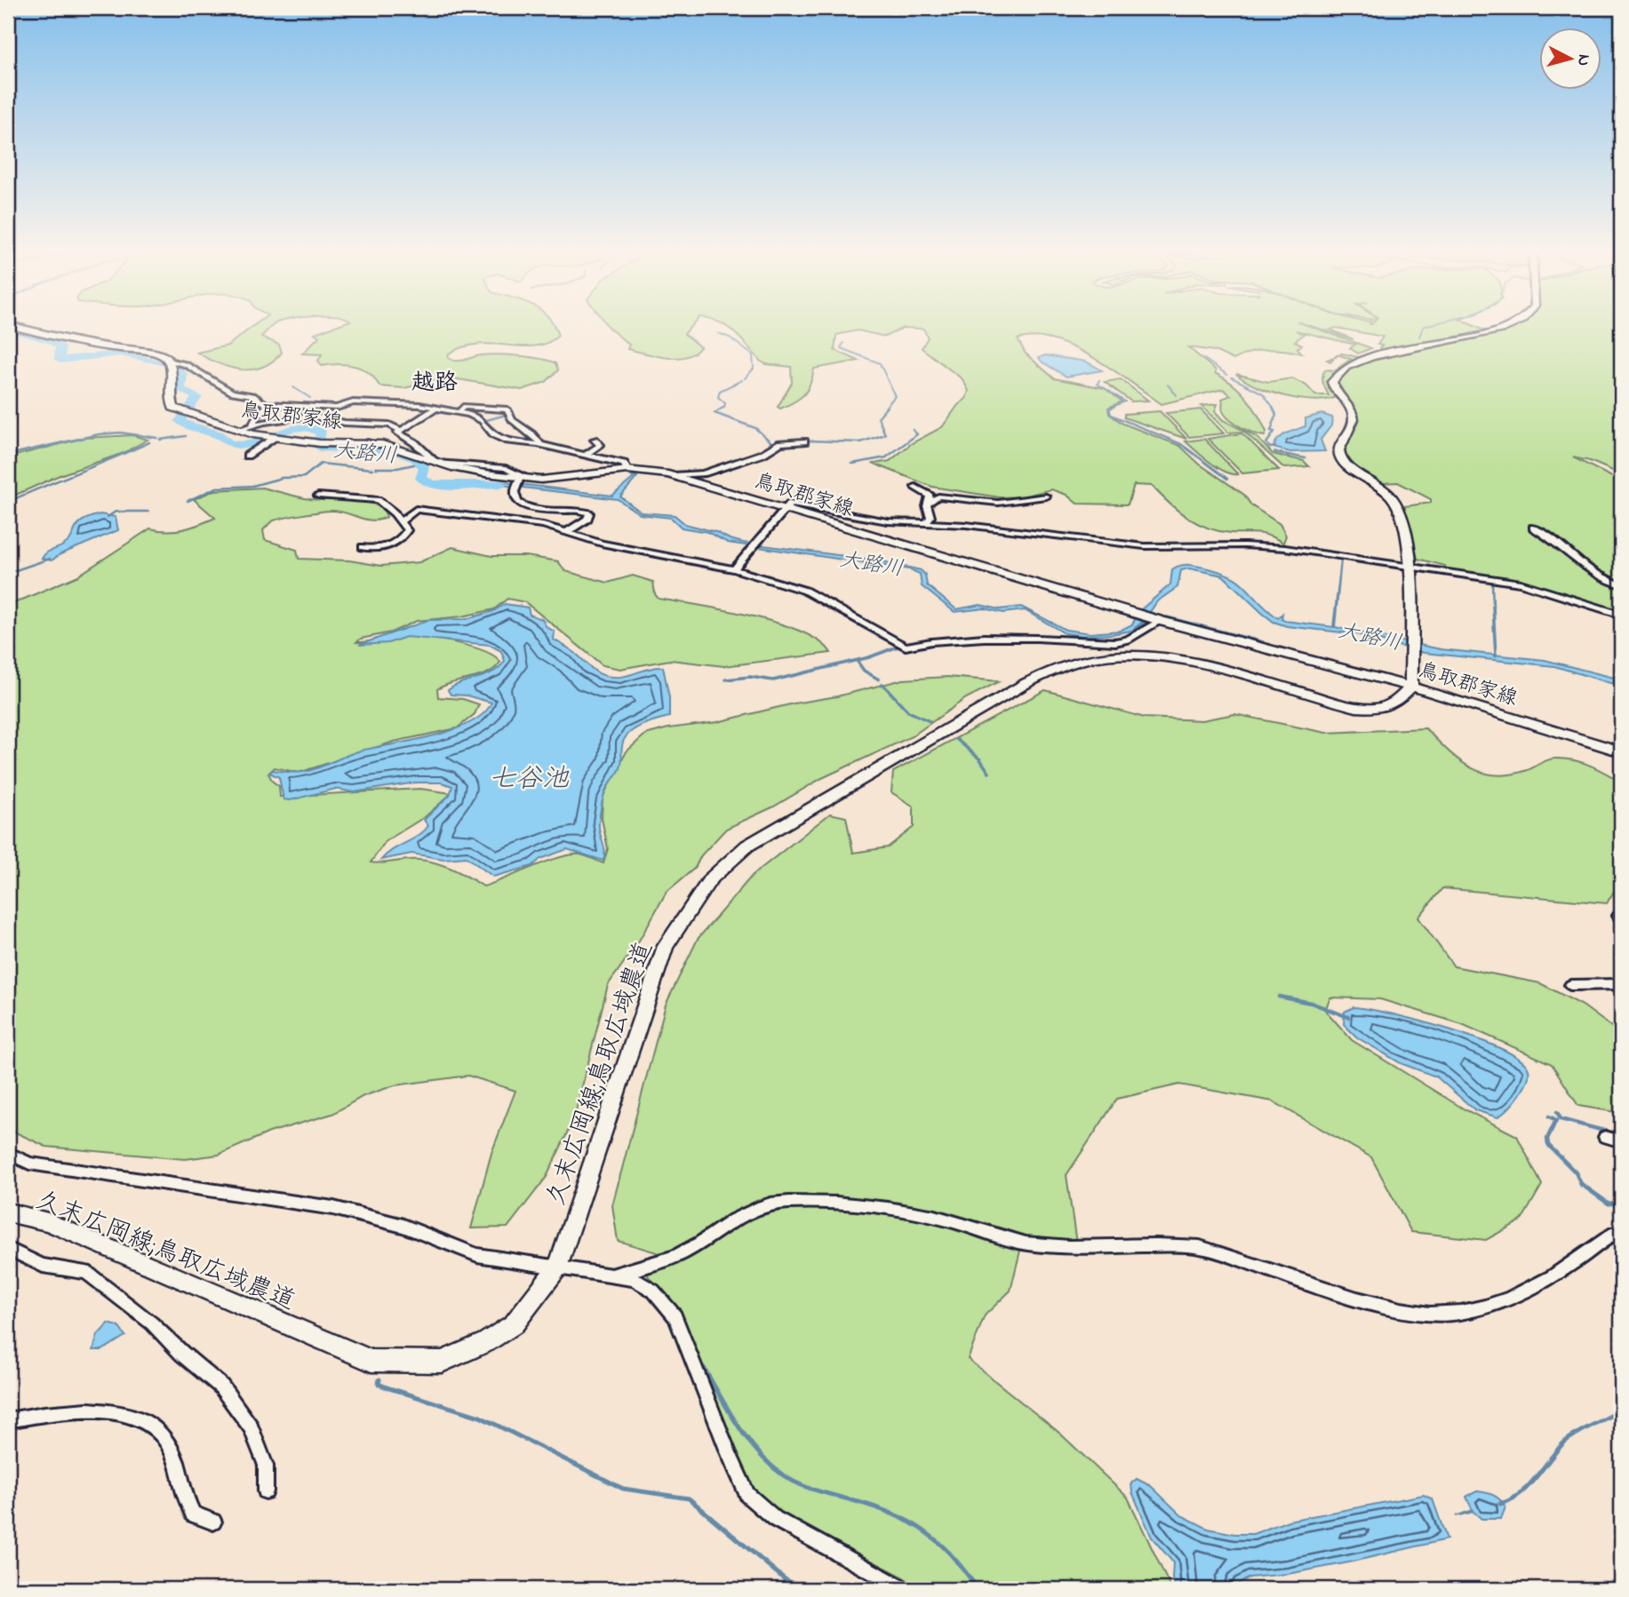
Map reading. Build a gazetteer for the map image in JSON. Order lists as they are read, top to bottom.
{
  "streets": {
    "street": ["鳥取郡家線", "久末広岡線;鳥取広域農道"]
  },
  "crossings": [
    ["鳥取郡家線", "久末広岡線;鳥取広域農道"]
  ],
  "districts": ["越路"],
  "water": ["大路川", "七谷池"],
  "north": "right"
}
